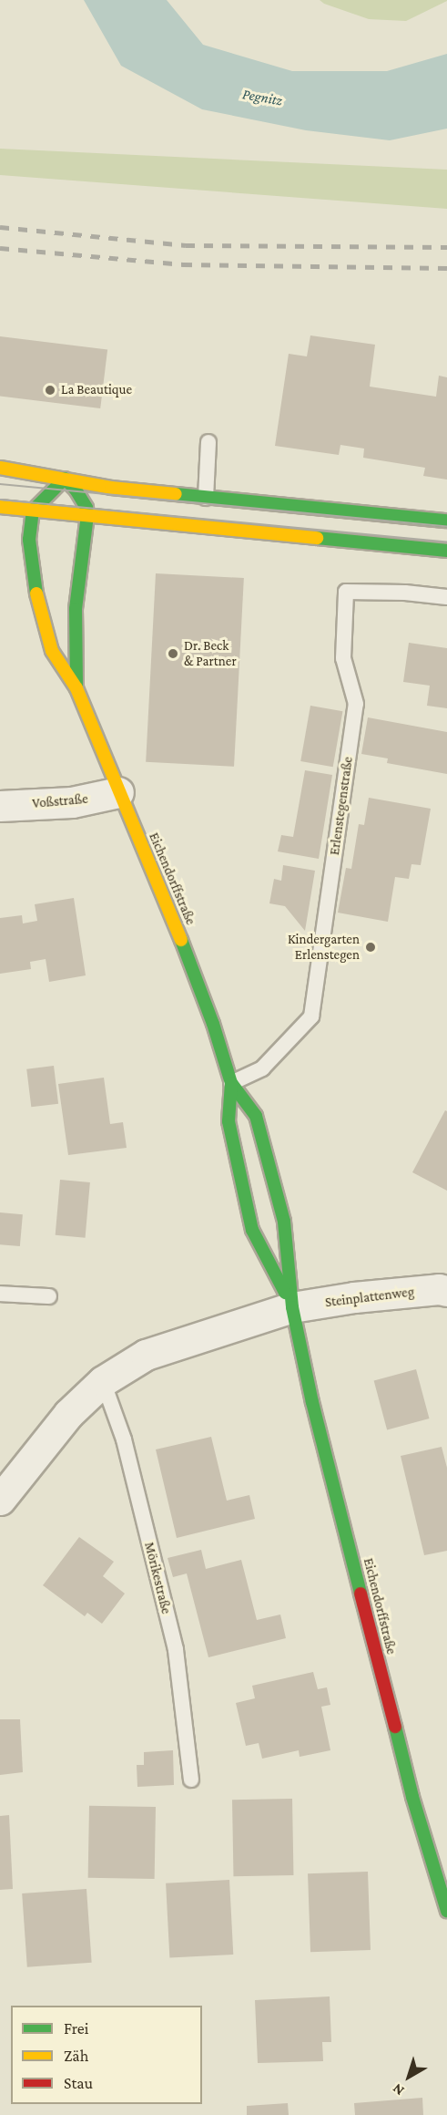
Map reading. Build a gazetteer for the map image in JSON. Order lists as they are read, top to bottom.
{
  "streets": {
    "street": ["Voßstraße", "Eichendorffstraße", "Steinplattenweg"],
    "lane": ["Erlenstegenstraße", "Mörikestraße"]
  },
  "crossings": [
    ["Voßstraße", "Eichendorffstraße"],
    ["Erlenstegenstraße", "Eichendorffstraße"],
    ["Eichendorffstraße", "Steinplattenweg"]
  ],
  "water": ["Pegnitz"],
  "places": ["La Beautique", "Dr. Beck & Partner", "Kindergarten Erlenstegen"],
  "legend": ["Frei", "Zäh", "Stau"],
  "north": "bottom left"
}
